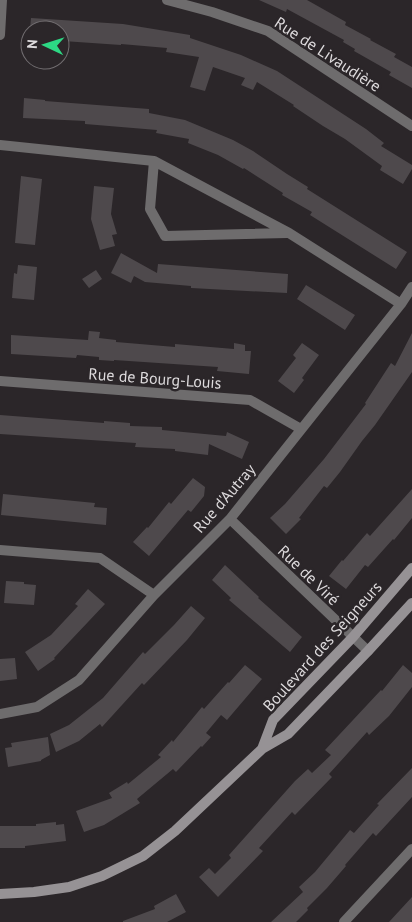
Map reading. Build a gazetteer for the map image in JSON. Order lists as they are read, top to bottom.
{
  "streets": {
    "street": [
      "Rue de Livaudière",
      "Rue de Bourg-Louis",
      "Rue d'Autray",
      "Rue de Viré",
      "Boulevard des Seigneurs"
    ]
  },
  "crossings": [
    ["Rue de Bourg-Louis", "Rue d'Autray"],
    ["Rue d'Autray", "Rue de Viré"],
    ["Rue de Viré", "Boulevard des Seigneurs"]
  ],
  "north": "left"
}
